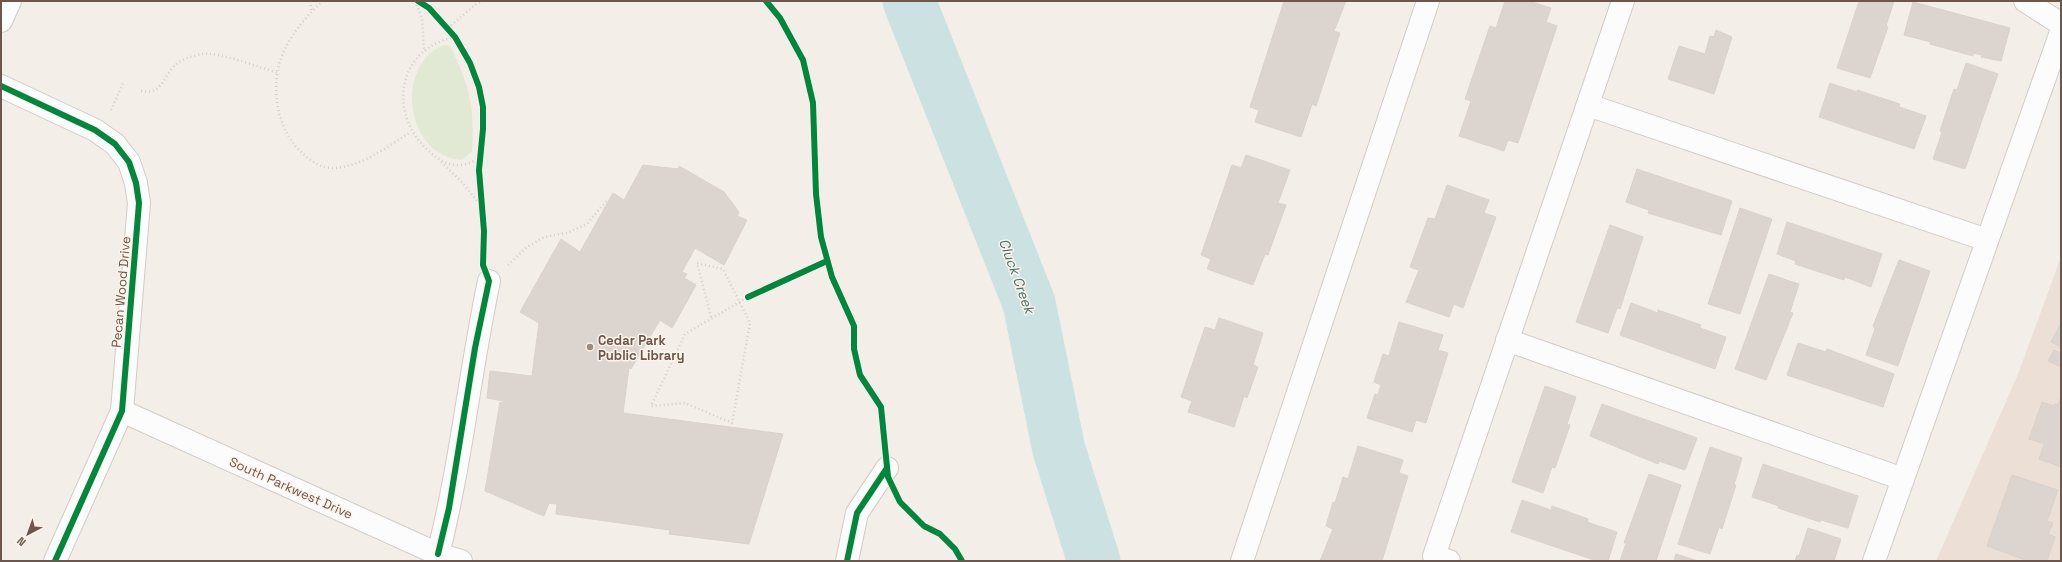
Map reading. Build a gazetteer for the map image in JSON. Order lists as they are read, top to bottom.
{
  "streets": {
    "street": ["Pecan Wood Drive", "South Parkwest Drive"]
  },
  "crossings": [
    ["Pecan Wood Drive", "South Parkwest Drive"]
  ],
  "water": ["Cluck Creek"],
  "places": ["Cedar Park Public Library"],
  "north": "bottom left"
}
